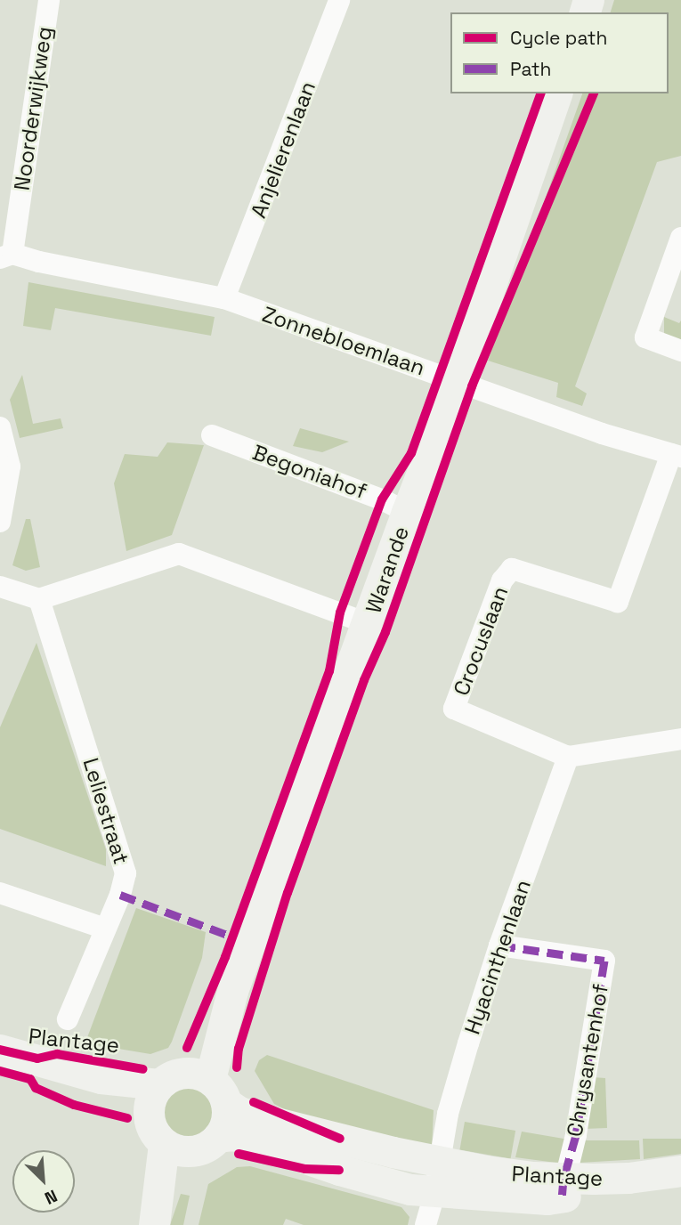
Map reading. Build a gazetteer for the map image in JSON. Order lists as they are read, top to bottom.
{
  "streets": {
    "main road": ["Warande", "Plantage"],
    "street": [
      "Noorderwijkweg",
      "Anjelierenlaan",
      "Zonnebloemlaan",
      "Begoniahof",
      "Crocuslaan",
      "Leliestraat",
      "Hyacinthenlaan",
      "Chrysantenhof"
    ]
  },
  "crossings": [
    ["Noorderwijkweg", "Zonnebloemlaan"],
    ["Anjelierenlaan", "Zonnebloemlaan"],
    ["Zonnebloemlaan", "Warande"],
    ["Zonnebloemlaan", "Crocuslaan"],
    ["Begoniahof", "Warande"],
    ["Warande", "Plantage"],
    ["Crocuslaan", "Hyacinthenlaan"],
    ["Hyacinthenlaan", "Plantage"],
    ["Hyacinthenlaan", "Chrysantenhof"],
    ["Plantage", "Chrysantenhof"]
  ],
  "legend": ["Cycle path", "Path"],
  "north": "bottom right"
}
